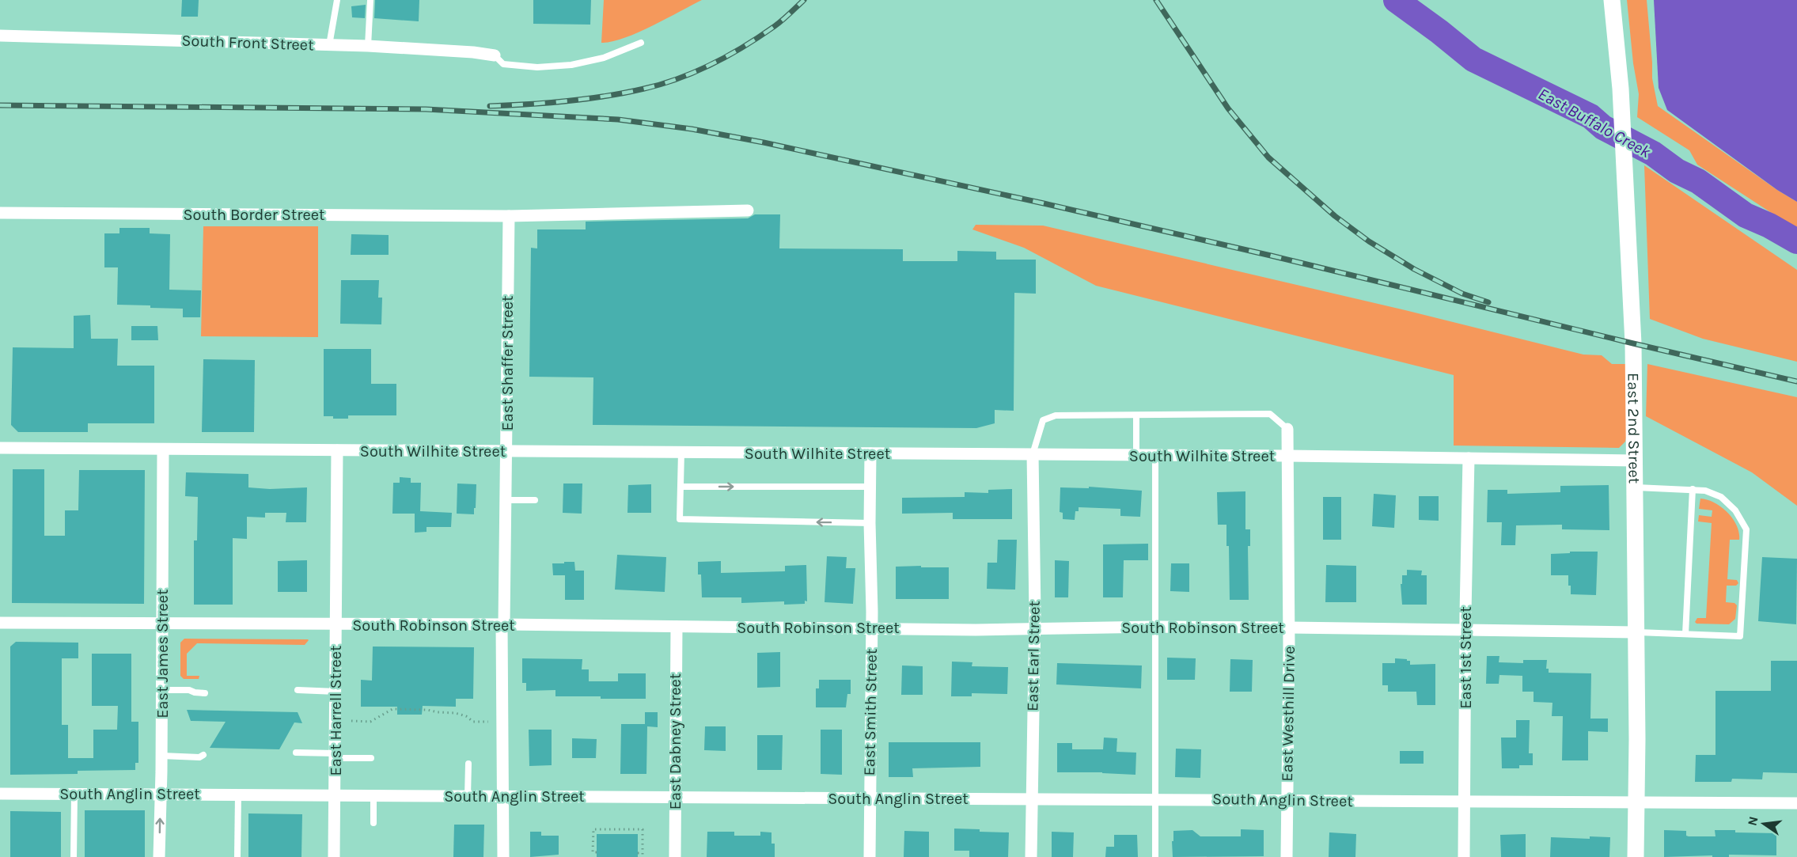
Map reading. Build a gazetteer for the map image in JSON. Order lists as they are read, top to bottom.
{
  "streets": {
    "main road": ["East 2nd Street"],
    "street": [
      "South Front Street",
      "South Border Street",
      "East Shaffer Street",
      "South Wilhite Street",
      "South Robinson Street",
      "East James Street",
      "East Earl Street",
      "East 1st Street",
      "East Harrell Street",
      "East Smith Street",
      "East Westhill Drive",
      "East Dabney Street",
      "South Anglin Street"
    ]
  },
  "crossings": [
    ["South Border Street", "East Shaffer Street"],
    ["East Shaffer Street", "South Wilhite Street"],
    ["East Shaffer Street", "South Robinson Street"],
    ["East Shaffer Street", "South Anglin Street"],
    ["East 2nd Street", "South Wilhite Street"],
    ["East 2nd Street", "South Robinson Street"],
    ["East 2nd Street", "South Anglin Street"],
    ["South Wilhite Street", "East James Street"],
    ["South Wilhite Street", "East Earl Street"],
    ["South Wilhite Street", "East 1st Street"],
    ["South Wilhite Street", "East Harrell Street"],
    ["South Wilhite Street", "East Smith Street"],
    ["South Wilhite Street", "East Westhill Drive"],
    ["South Robinson Street", "East James Street"],
    ["South Robinson Street", "East Earl Street"],
    ["South Robinson Street", "East 1st Street"],
    ["South Robinson Street", "East Harrell Street"],
    ["South Robinson Street", "East Smith Street"],
    ["South Robinson Street", "East Westhill Drive"],
    ["South Robinson Street", "East Dabney Street"],
    ["East James Street", "South Anglin Street"],
    ["East Earl Street", "South Anglin Street"],
    ["East 1st Street", "South Anglin Street"],
    ["East Harrell Street", "South Anglin Street"],
    ["East Smith Street", "South Anglin Street"],
    ["East Westhill Drive", "South Anglin Street"],
    ["East Dabney Street", "South Anglin Street"]
  ],
  "water": ["East Buffalo Creek"],
  "north": "left"
}
